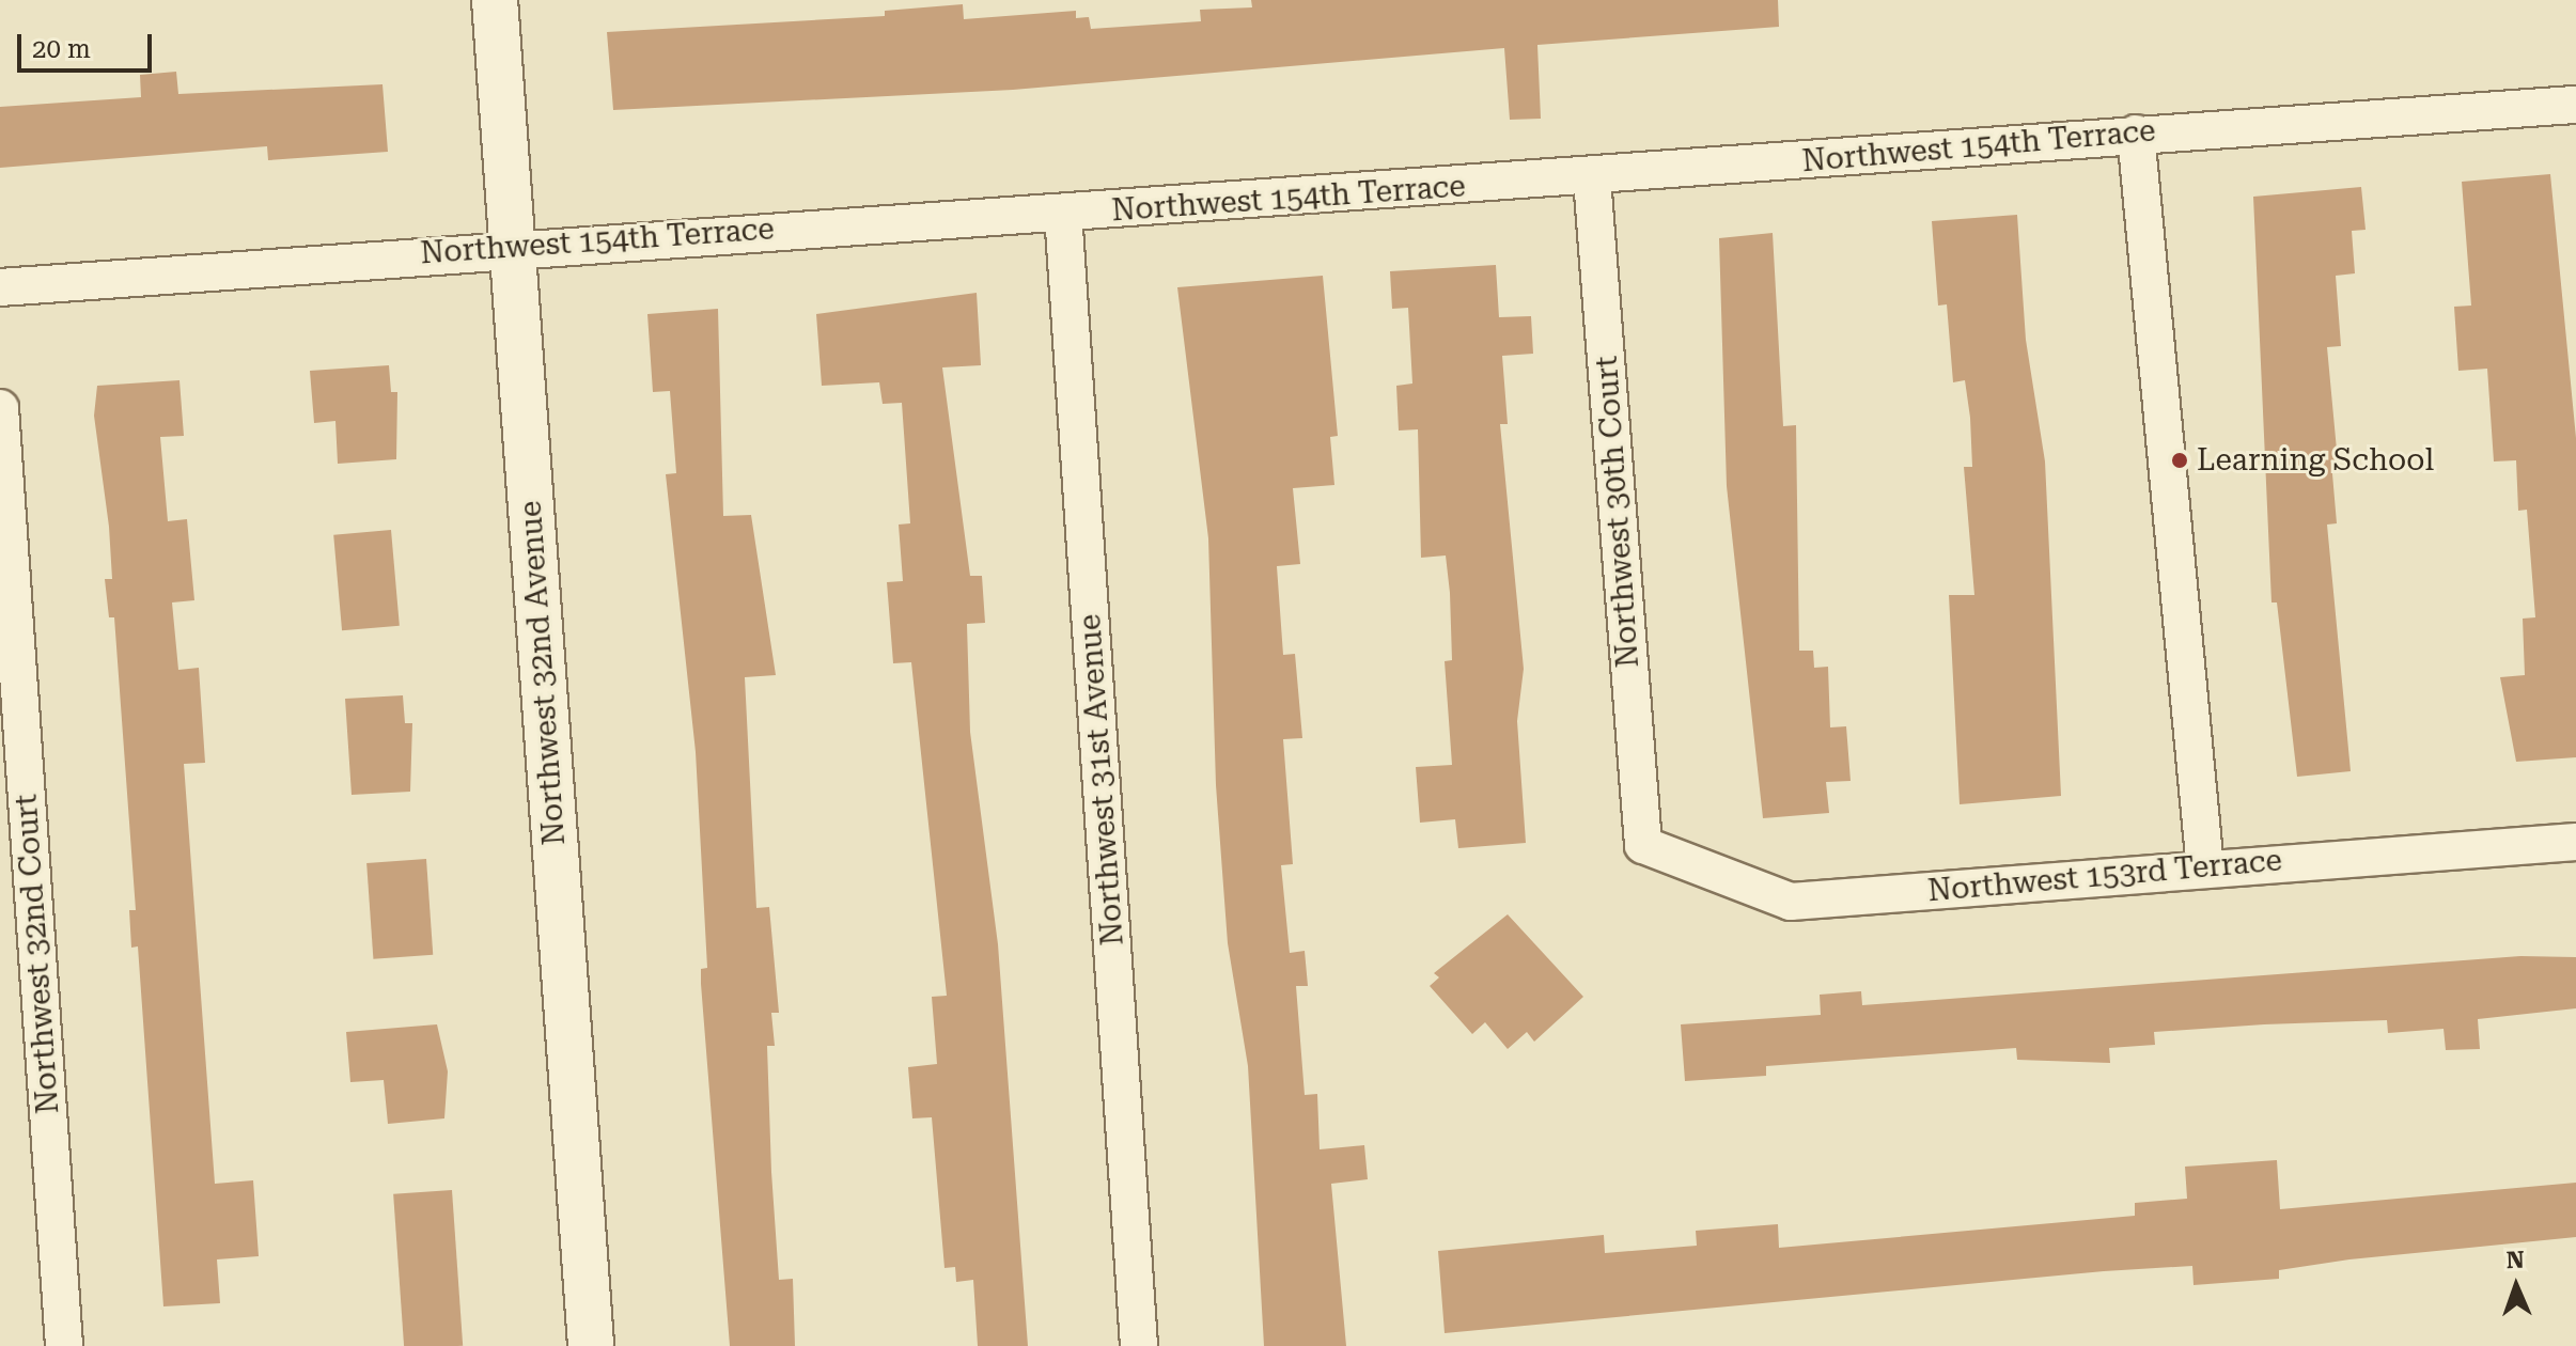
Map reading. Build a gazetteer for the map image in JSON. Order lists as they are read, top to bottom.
{
  "streets": {
    "street": [
      "Northwest 154th Terrace",
      "Northwest 30th Court",
      "Northwest 32nd Avenue",
      "Northwest 31st Avenue",
      "Northwest 153rd Terrace",
      "Northwest 32nd Court"
    ]
  },
  "crossings": [
    ["Northwest 154th Terrace", "Northwest 30th Court"],
    ["Northwest 154th Terrace", "Northwest 32nd Avenue"],
    ["Northwest 154th Terrace", "Northwest 31st Avenue"],
    ["Northwest 30th Court", "Northwest 153rd Terrace"]
  ],
  "places": ["Learning School"],
  "scale_bar": "20 m",
  "north": "top"
}
